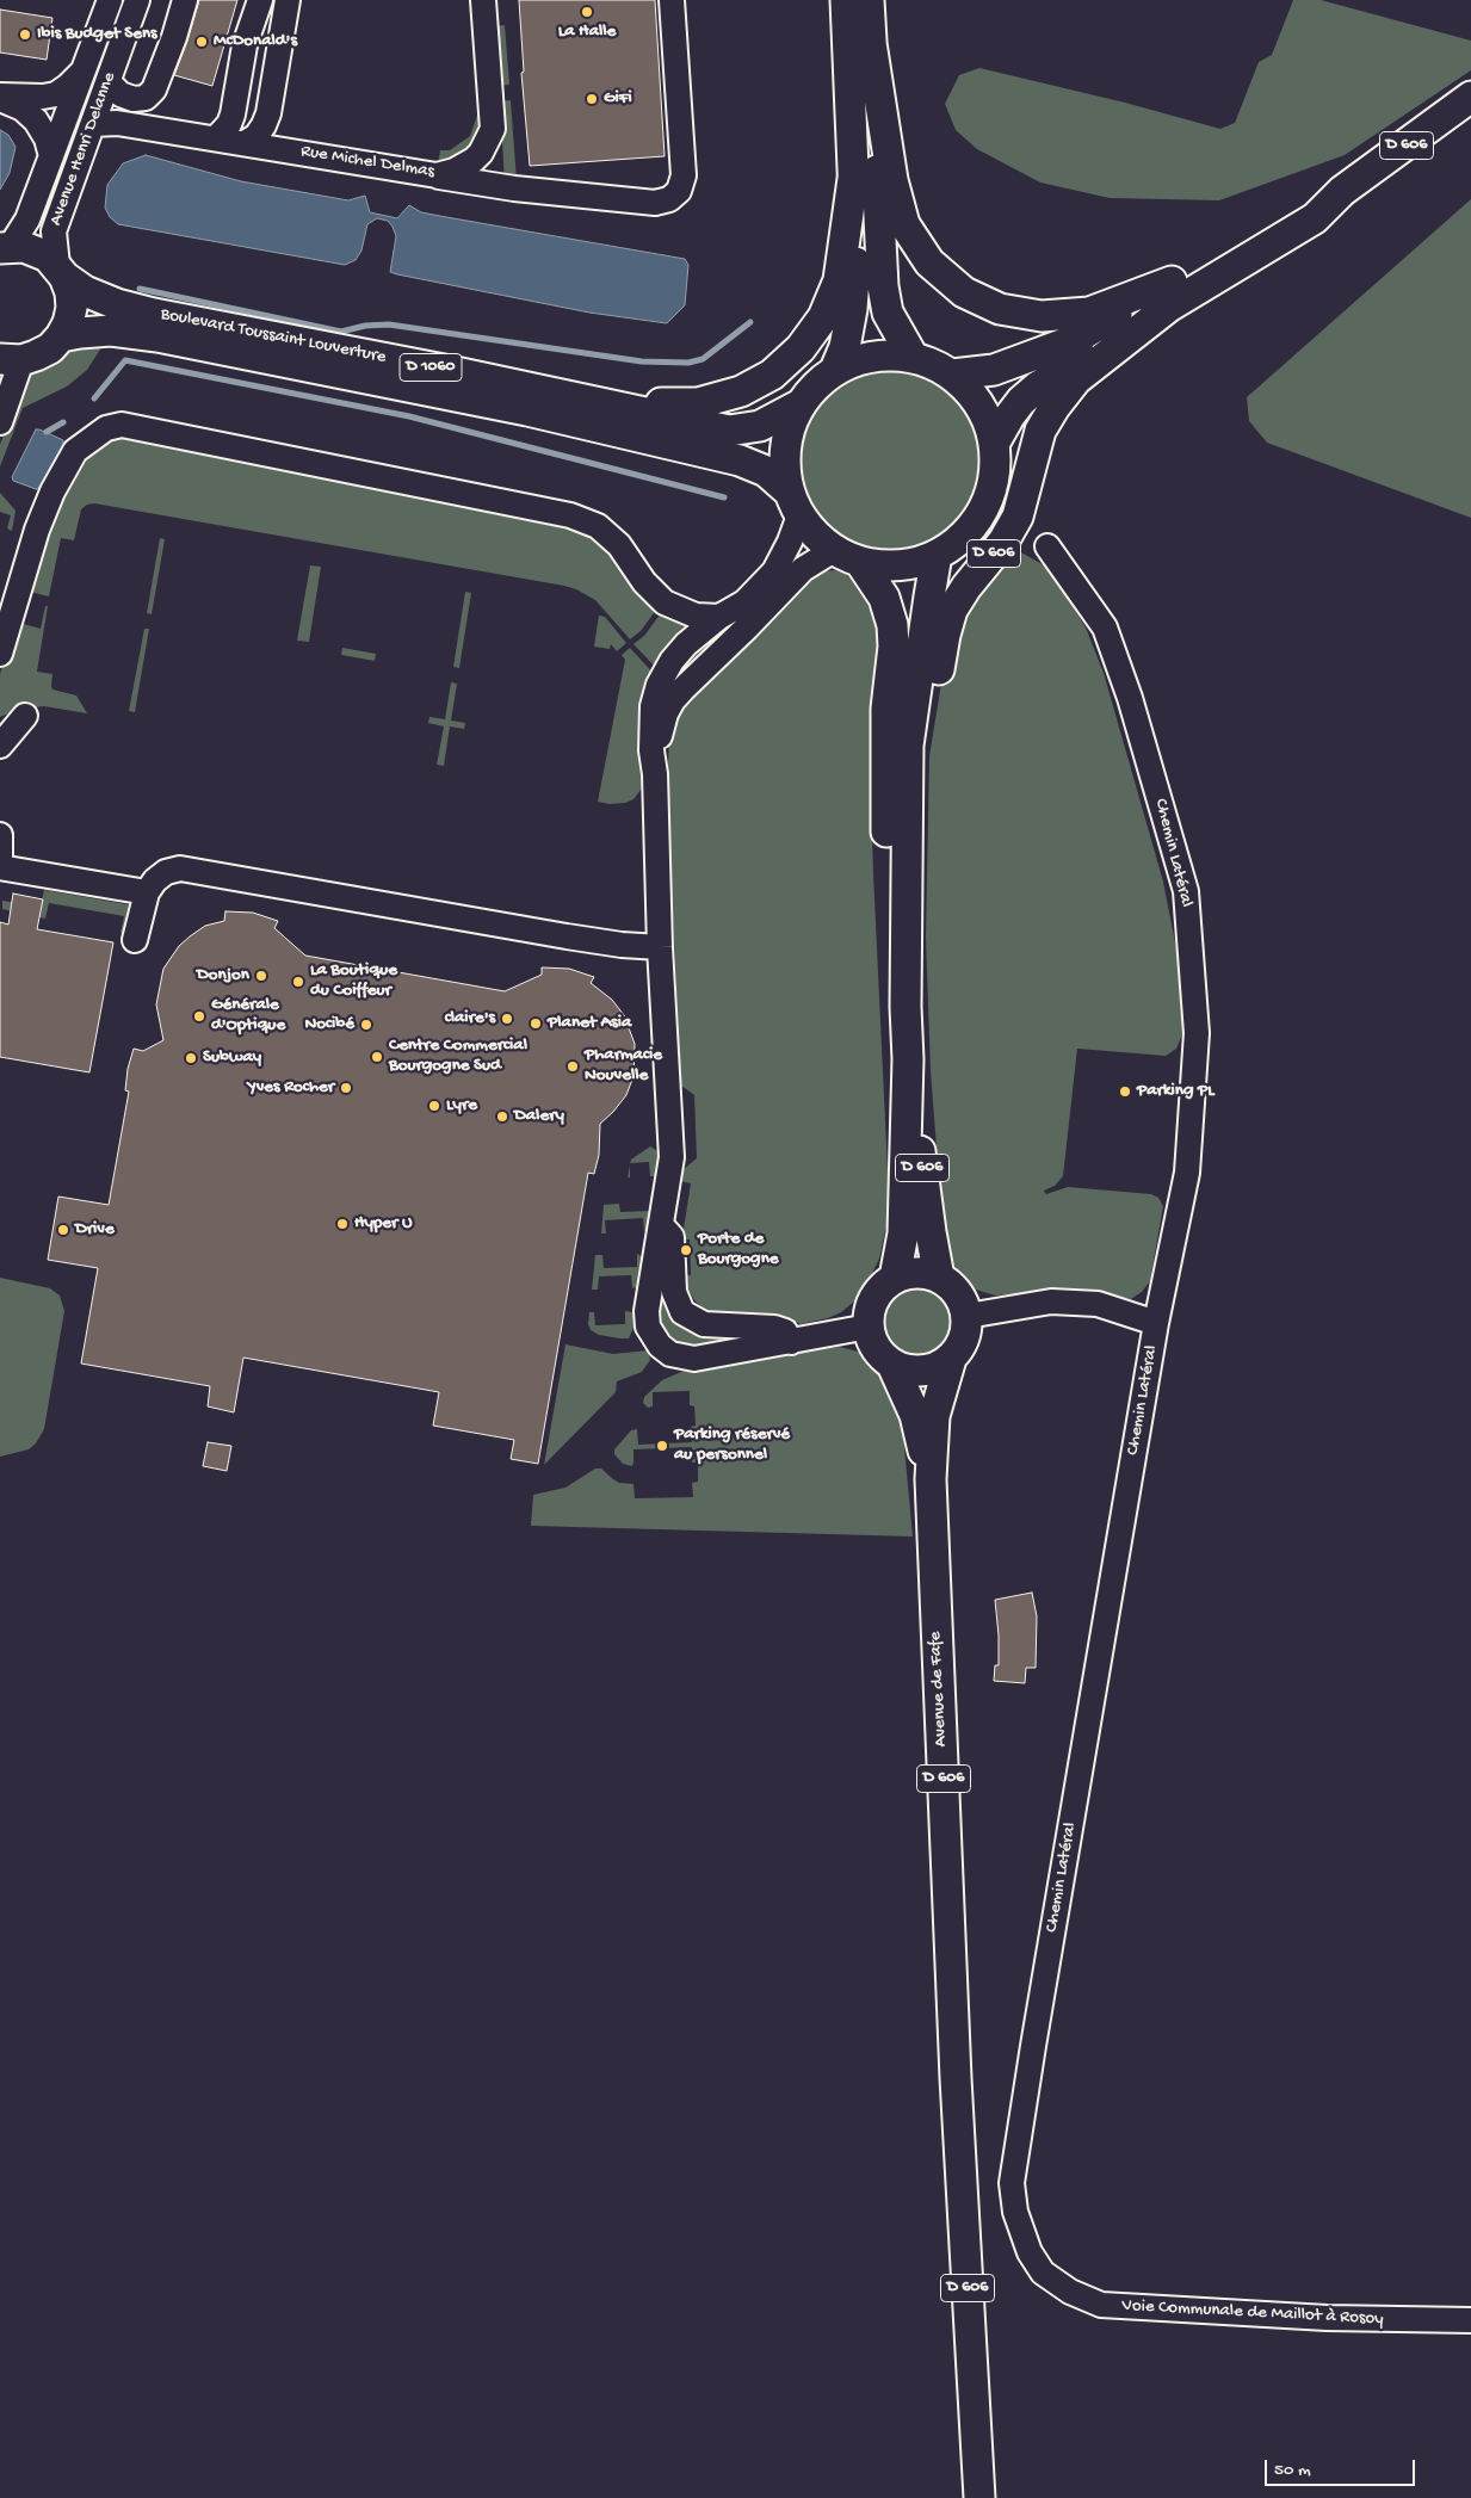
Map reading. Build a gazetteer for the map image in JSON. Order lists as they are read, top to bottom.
{
  "streets": {
    "main road": [
      "D 606",
      "Boulevard Toussaint Louverture",
      "D 1060",
      "Avenue de Fafe"
    ],
    "street": [
      "Avenue Henri Delanne",
      "Rue Michel Delmas",
      "Chemin Latéral",
      "Voie Communale de Maillot à Rosoy"
    ]
  },
  "crossings": [
    ["D 606", "Boulevard Toussaint Louverture"],
    ["D 606", "Avenue de Fafe"],
    ["Avenue Henri Delanne", "Rue Michel Delmas"],
    ["Avenue Henri Delanne", "Boulevard Toussaint Louverture"],
    ["Chemin Latéral", "Voie Communale de Maillot à Rosoy"]
  ],
  "places": [
    "La Halle",
    "Ibis Budget Sens",
    "McDonald's",
    "GiFi",
    "Donjon",
    "La Boutique du Coiffeur",
    "Générale d'Optique",
    "claire's",
    "Planet Asia",
    "Nocibé",
    "Centre Commercial Bourgogne Sud",
    "Subway",
    "Pharmacie Nouvelle",
    "Yves Rocher",
    "Parking PL",
    "Lyre",
    "Dalery",
    "Hyper U",
    "Drive",
    "Porte de Bourgogne",
    "Parking réservé au personnel"
  ],
  "scale_bar": "50 m"
}
